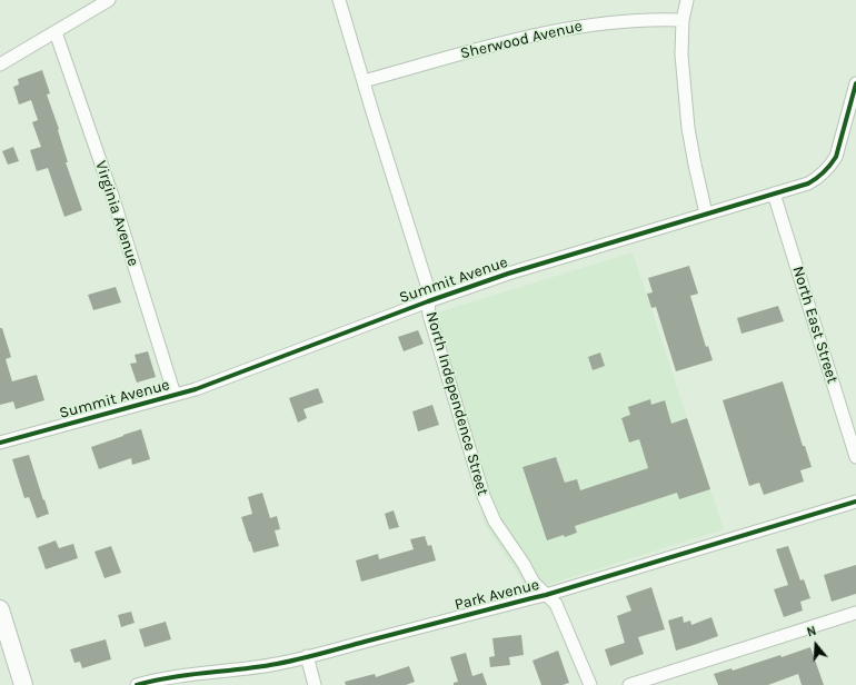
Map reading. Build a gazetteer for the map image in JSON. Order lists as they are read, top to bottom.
{
  "streets": {
    "street": [
      "Sherwood Avenue",
      "Virginia Avenue",
      "Summit Avenue",
      "North East Street",
      "North Independence Street",
      "Park Avenue"
    ]
  },
  "crossings": [
    ["Sherwood Avenue", "North Independence Street"],
    ["Virginia Avenue", "Summit Avenue"],
    ["Summit Avenue", "North East Street"],
    ["Summit Avenue", "North Independence Street"],
    ["North Independence Street", "Park Avenue"]
  ],
  "north": "top"
}
